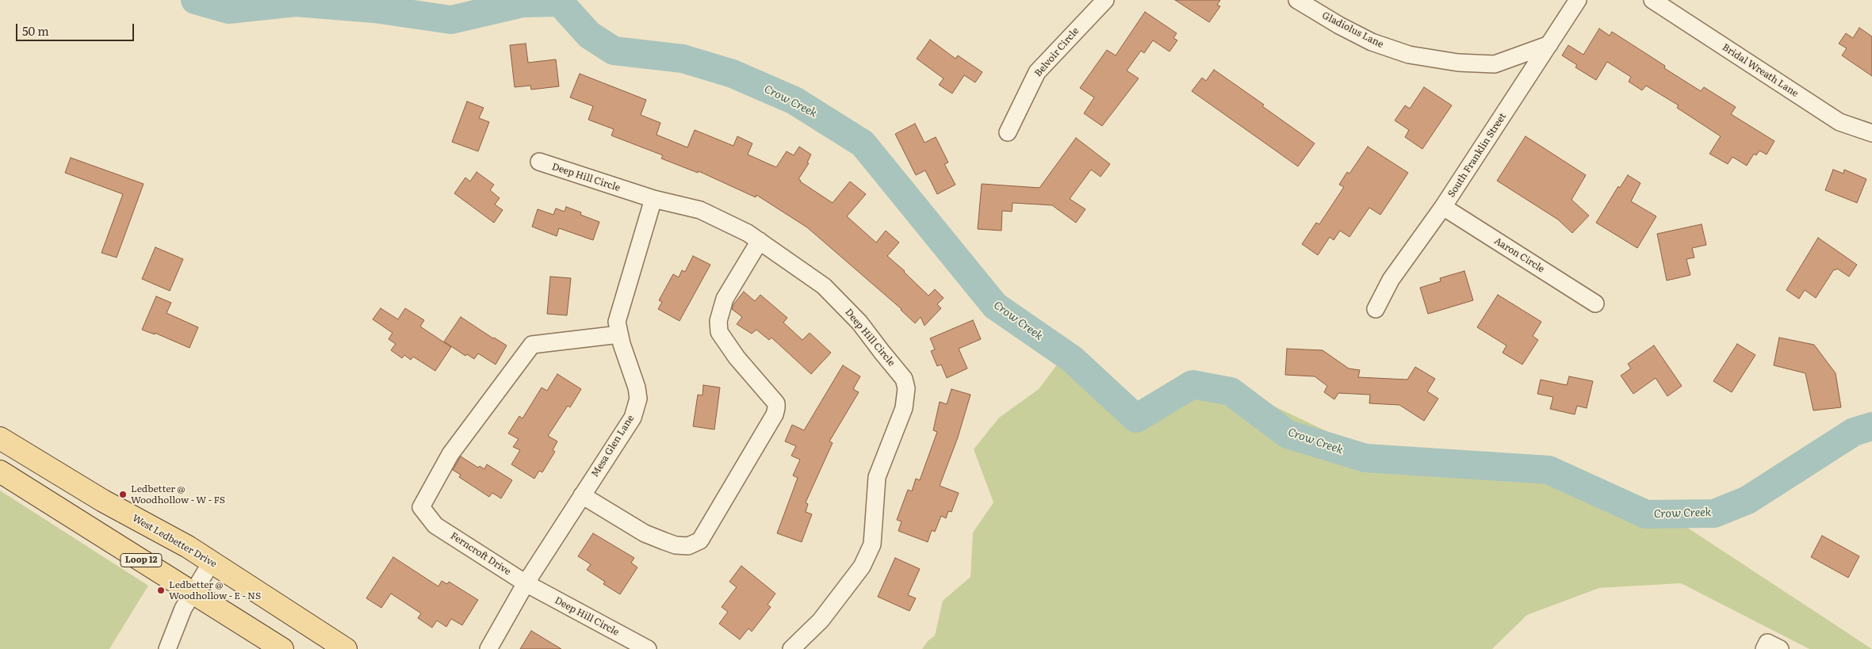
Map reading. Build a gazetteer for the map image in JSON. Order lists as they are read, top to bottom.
{
  "streets": {
    "main road": ["West Ledbetter Drive", "Loop 12"],
    "street": [
      "Gladiolus Lane",
      "Belvoir Circle",
      "Bridal Wreath Lane",
      "South Franklin Street",
      "Deep Hill Circle",
      "Aaron Circle",
      "Mesa Glen Lane",
      "Ferncroft Drive"
    ]
  },
  "crossings": [
    ["Gladiolus Lane", "South Franklin Street"],
    ["South Franklin Street", "Aaron Circle"],
    ["Deep Hill Circle", "Mesa Glen Lane"],
    ["Deep Hill Circle", "Ferncroft Drive"],
    ["Mesa Glen Lane", "Ferncroft Drive"]
  ],
  "water": ["Crow Creek"],
  "places": ["Ledbetter @ Woodhollow - W - FS", "Ledbetter @ Woodhollow - E - NS"],
  "scale_bar": "50 m"
}
